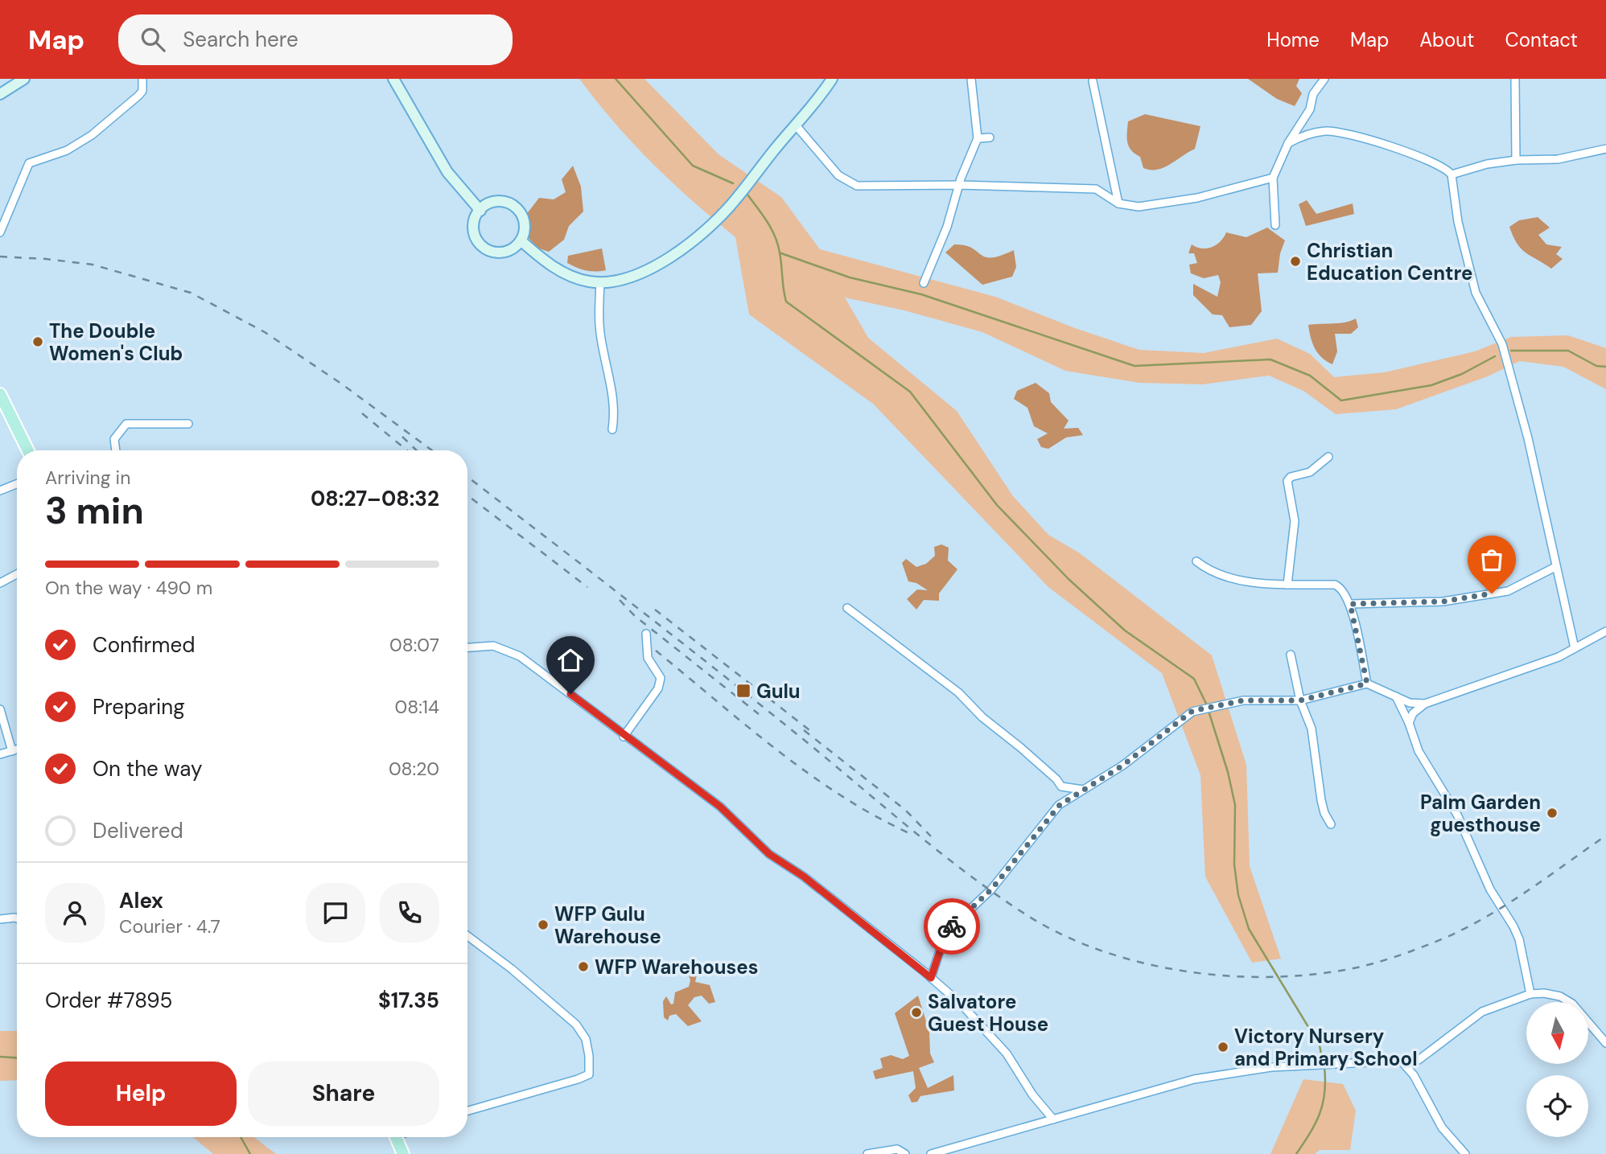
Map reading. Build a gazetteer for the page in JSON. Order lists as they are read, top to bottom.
{
  "places": {
    "other": [
      "Christian Education Centre",
      "The Double Women's Club",
      "Palm Garden guesthouse",
      "WFP Gulu Warehouse",
      "WFP Warehouses",
      "Salvatore Guest House",
      "Victory Nursery and Primary School"
    ],
    "transit": ["Gulu"]
  },
  "north": "bottom",
  "page": {
    "header": "Map",
    "search": "Search here",
    "nav": [
      "Home",
      "Map",
      "About",
      "Contact"
    ],
    "heading": ["3 min", "Arriving in", "08:27–08:32"],
    "panel": [
      "Alex",
      "Courier · 4.7",
      "Order #7895",
      "$17.35"
    ],
    "bar": "On the way · 490 m",
    "list": [
      ["Confirmed", "08:07"],
      ["Preparing", "08:14"],
      ["On the way", "08:20"],
      "Delivered"
    ],
    "buttons": ["Help", "Share"]
  }
}
